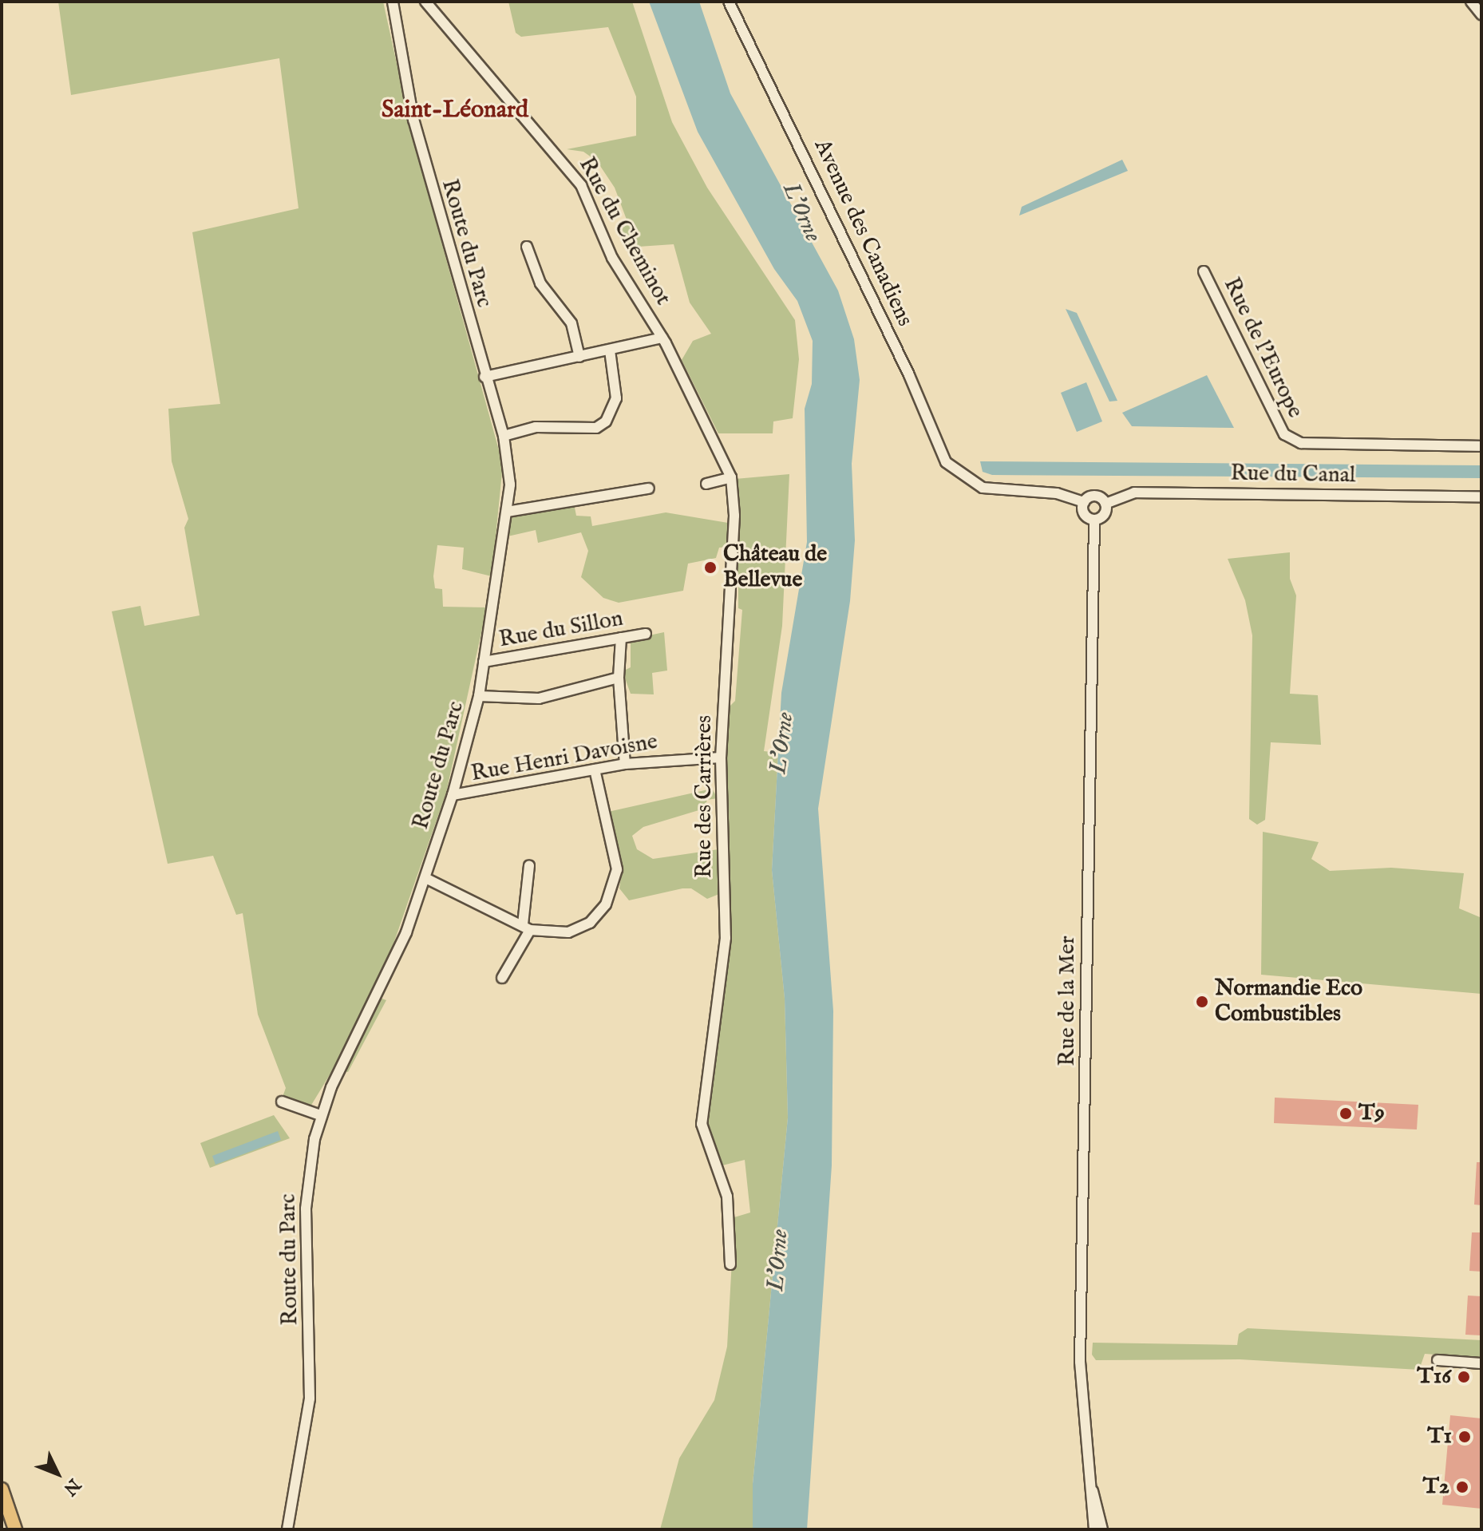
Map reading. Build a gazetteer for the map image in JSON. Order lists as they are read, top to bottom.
{
  "streets": {
    "street": [
      "Rue du Cheminot",
      "Avenue des Canadiens",
      "Route du Parc",
      "Rue de l'Europe",
      "Rue du Canal",
      "Rue du Sillon",
      "Rue Henri Davoisne",
      "Rue des Carrières",
      "Rue de la Mer"
    ]
  },
  "crossings": [
    ["Rue du Cheminot", "Rue des Carrières"],
    ["Avenue des Canadiens", "Rue du Canal"],
    ["Avenue des Canadiens", "Rue de la Mer"],
    ["Route du Parc", "Rue du Sillon"],
    ["Route du Parc", "Rue Henri Davoisne"],
    ["Rue du Canal", "Rue de la Mer"],
    ["Rue Henri Davoisne", "Rue des Carrières"]
  ],
  "districts": ["Saint-Léonard"],
  "water": ["L'Orne"],
  "places": [
    "Château de Bellevue",
    "Normandie Eco Combustibles",
    "T9",
    "T16",
    "T1",
    "T2"
  ],
  "north": "bottom right"
}
